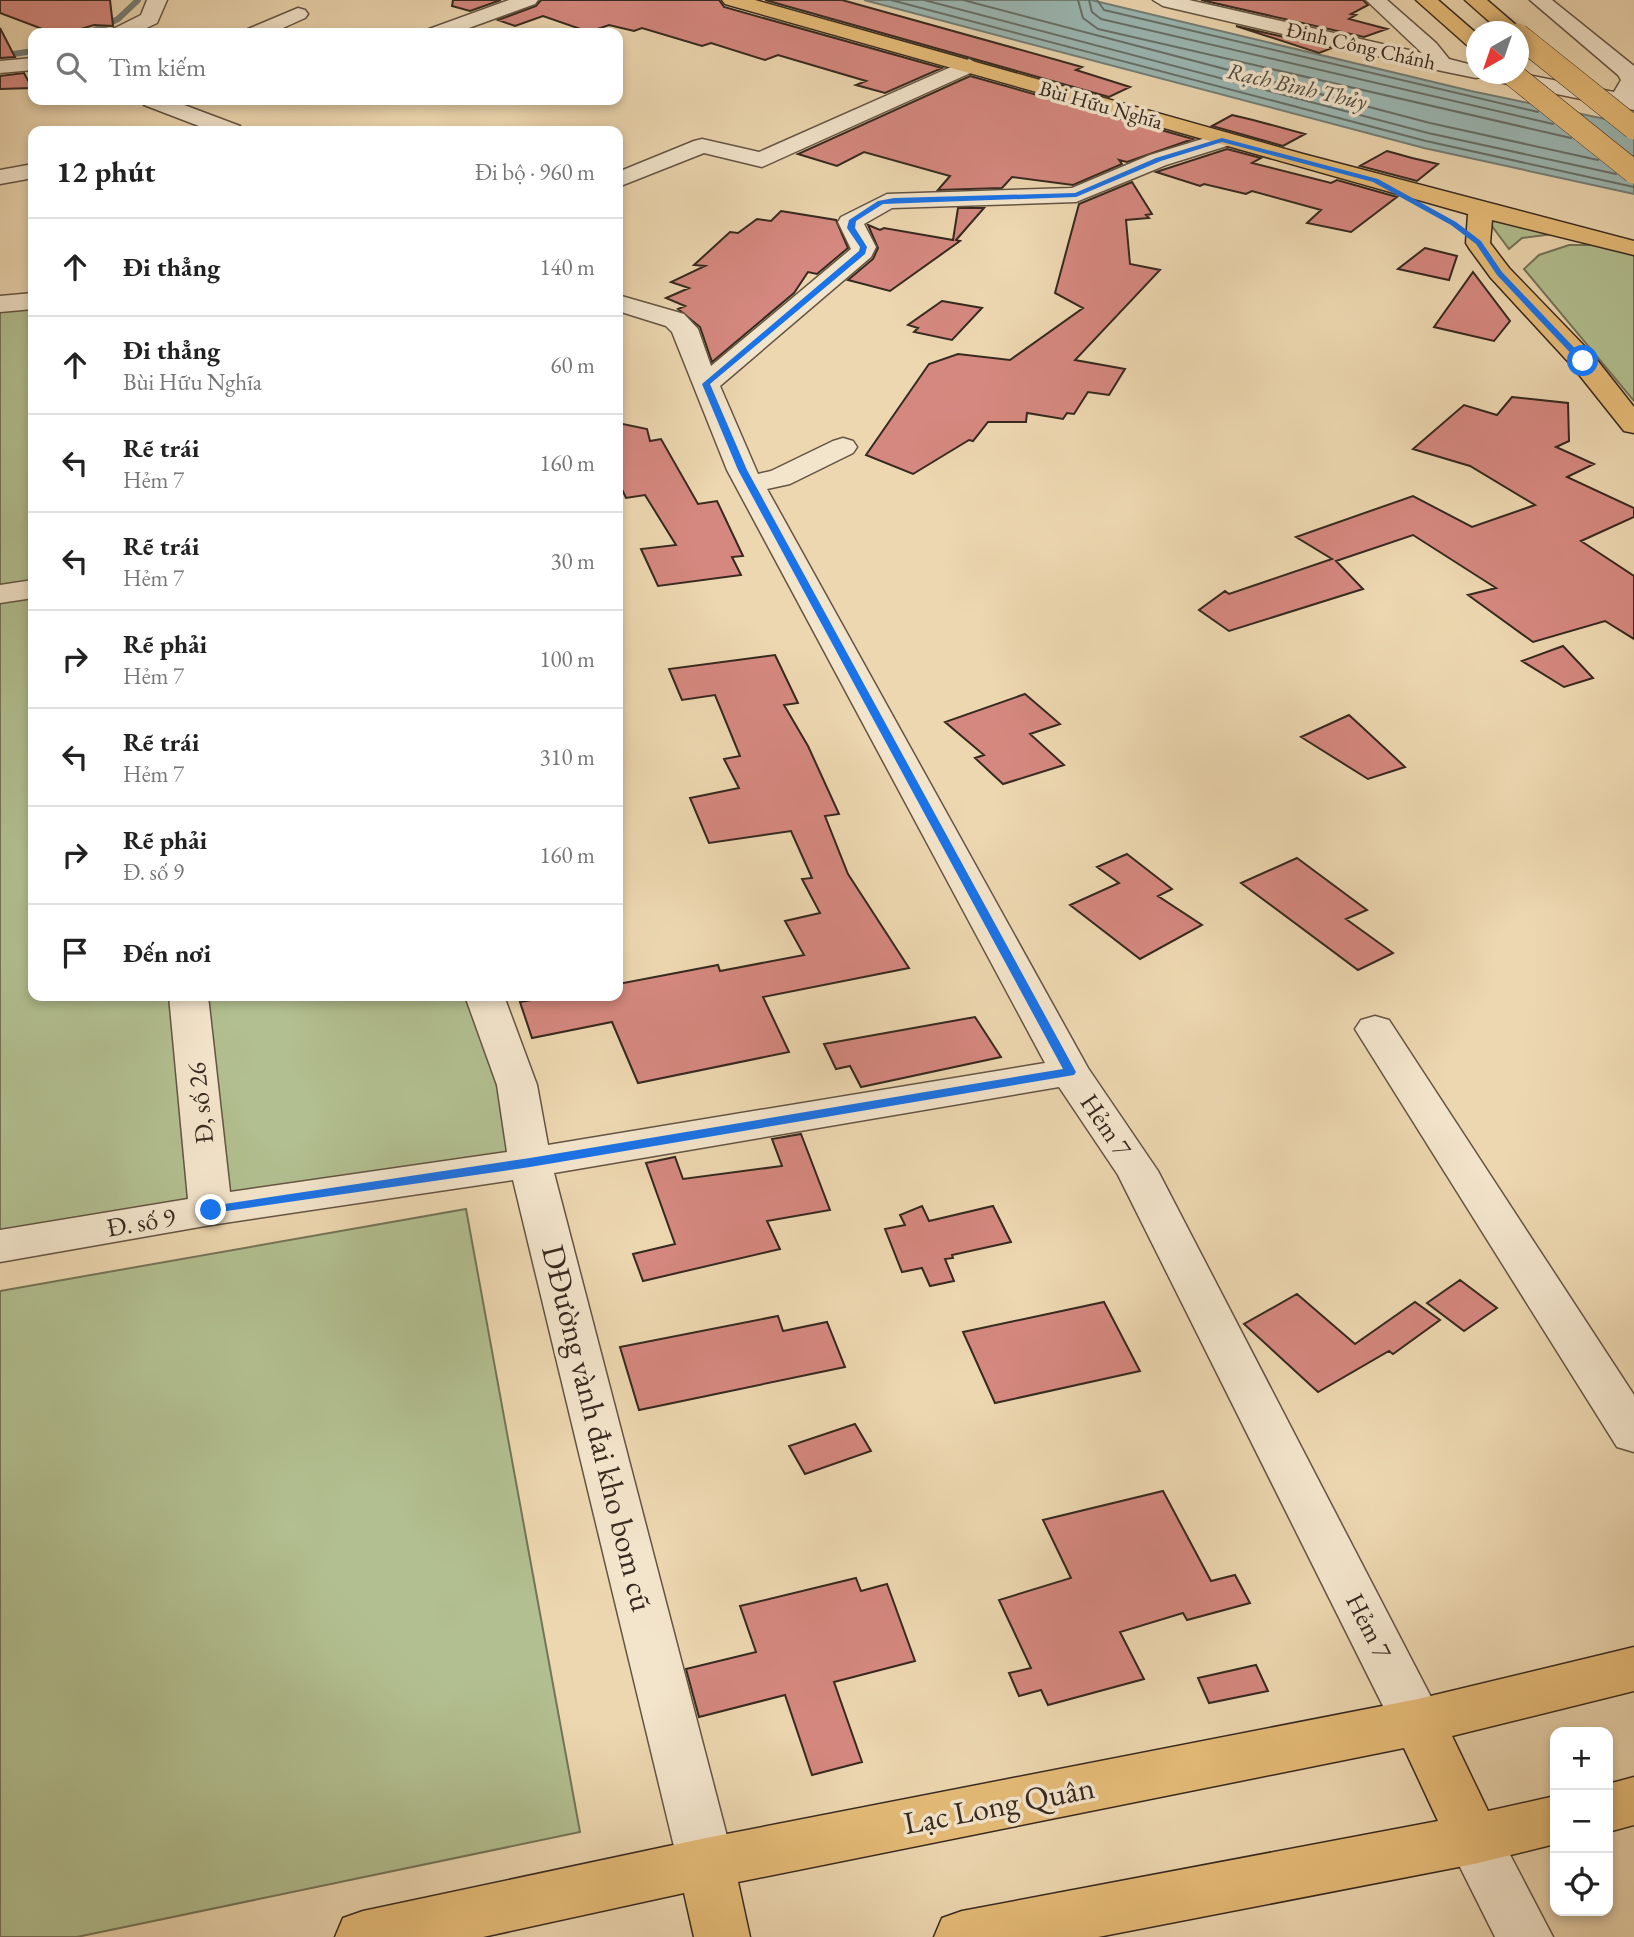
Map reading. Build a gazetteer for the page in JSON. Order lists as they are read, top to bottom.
{
  "streets": {
    "main road": ["Bùi Hữu Nghĩa", "Lạc Long Quân"],
    "street": [
      "Đinh Công Chánh",
      "Đ, số 26",
      "Hẻm 7",
      "Đ. số 9",
      "DĐường vành đai kho bom cũ"
    ]
  },
  "crossings": [
    ["Đ, số 26", "Đ. số 9"],
    ["Hẻm 7", "Đ. số 9"],
    ["Hẻm 7", "Lạc Long Quân"],
    ["Đ. số 9", "DĐường vành đai kho bom cũ"],
    ["DĐường vành đai kho bom cũ", "Lạc Long Quân"]
  ],
  "water": ["Rạch Bình Thủy"],
  "north": "bottom left",
  "page": {
    "search": "Tìm kiếm",
    "heading": ["12 phút", "Đi bộ · 960 m"],
    "list": [
      ["Đi thẳng", "140 m"],
      ["Đi thẳng", "Bùi Hữu Nghĩa", "60 m"],
      ["Rẽ trái", "Hẻm 7", "160 m"],
      ["Rẽ trái", "Hẻm 7", "30 m"],
      ["Rẽ phải", "Hẻm 7", "100 m"],
      ["Rẽ trái", "Hẻm 7", "310 m"],
      ["Rẽ phải", "Đ. số 9", "160 m"],
      "Đến nơi"
    ],
    "map_buttons": ["+", "−"]
  }
}
